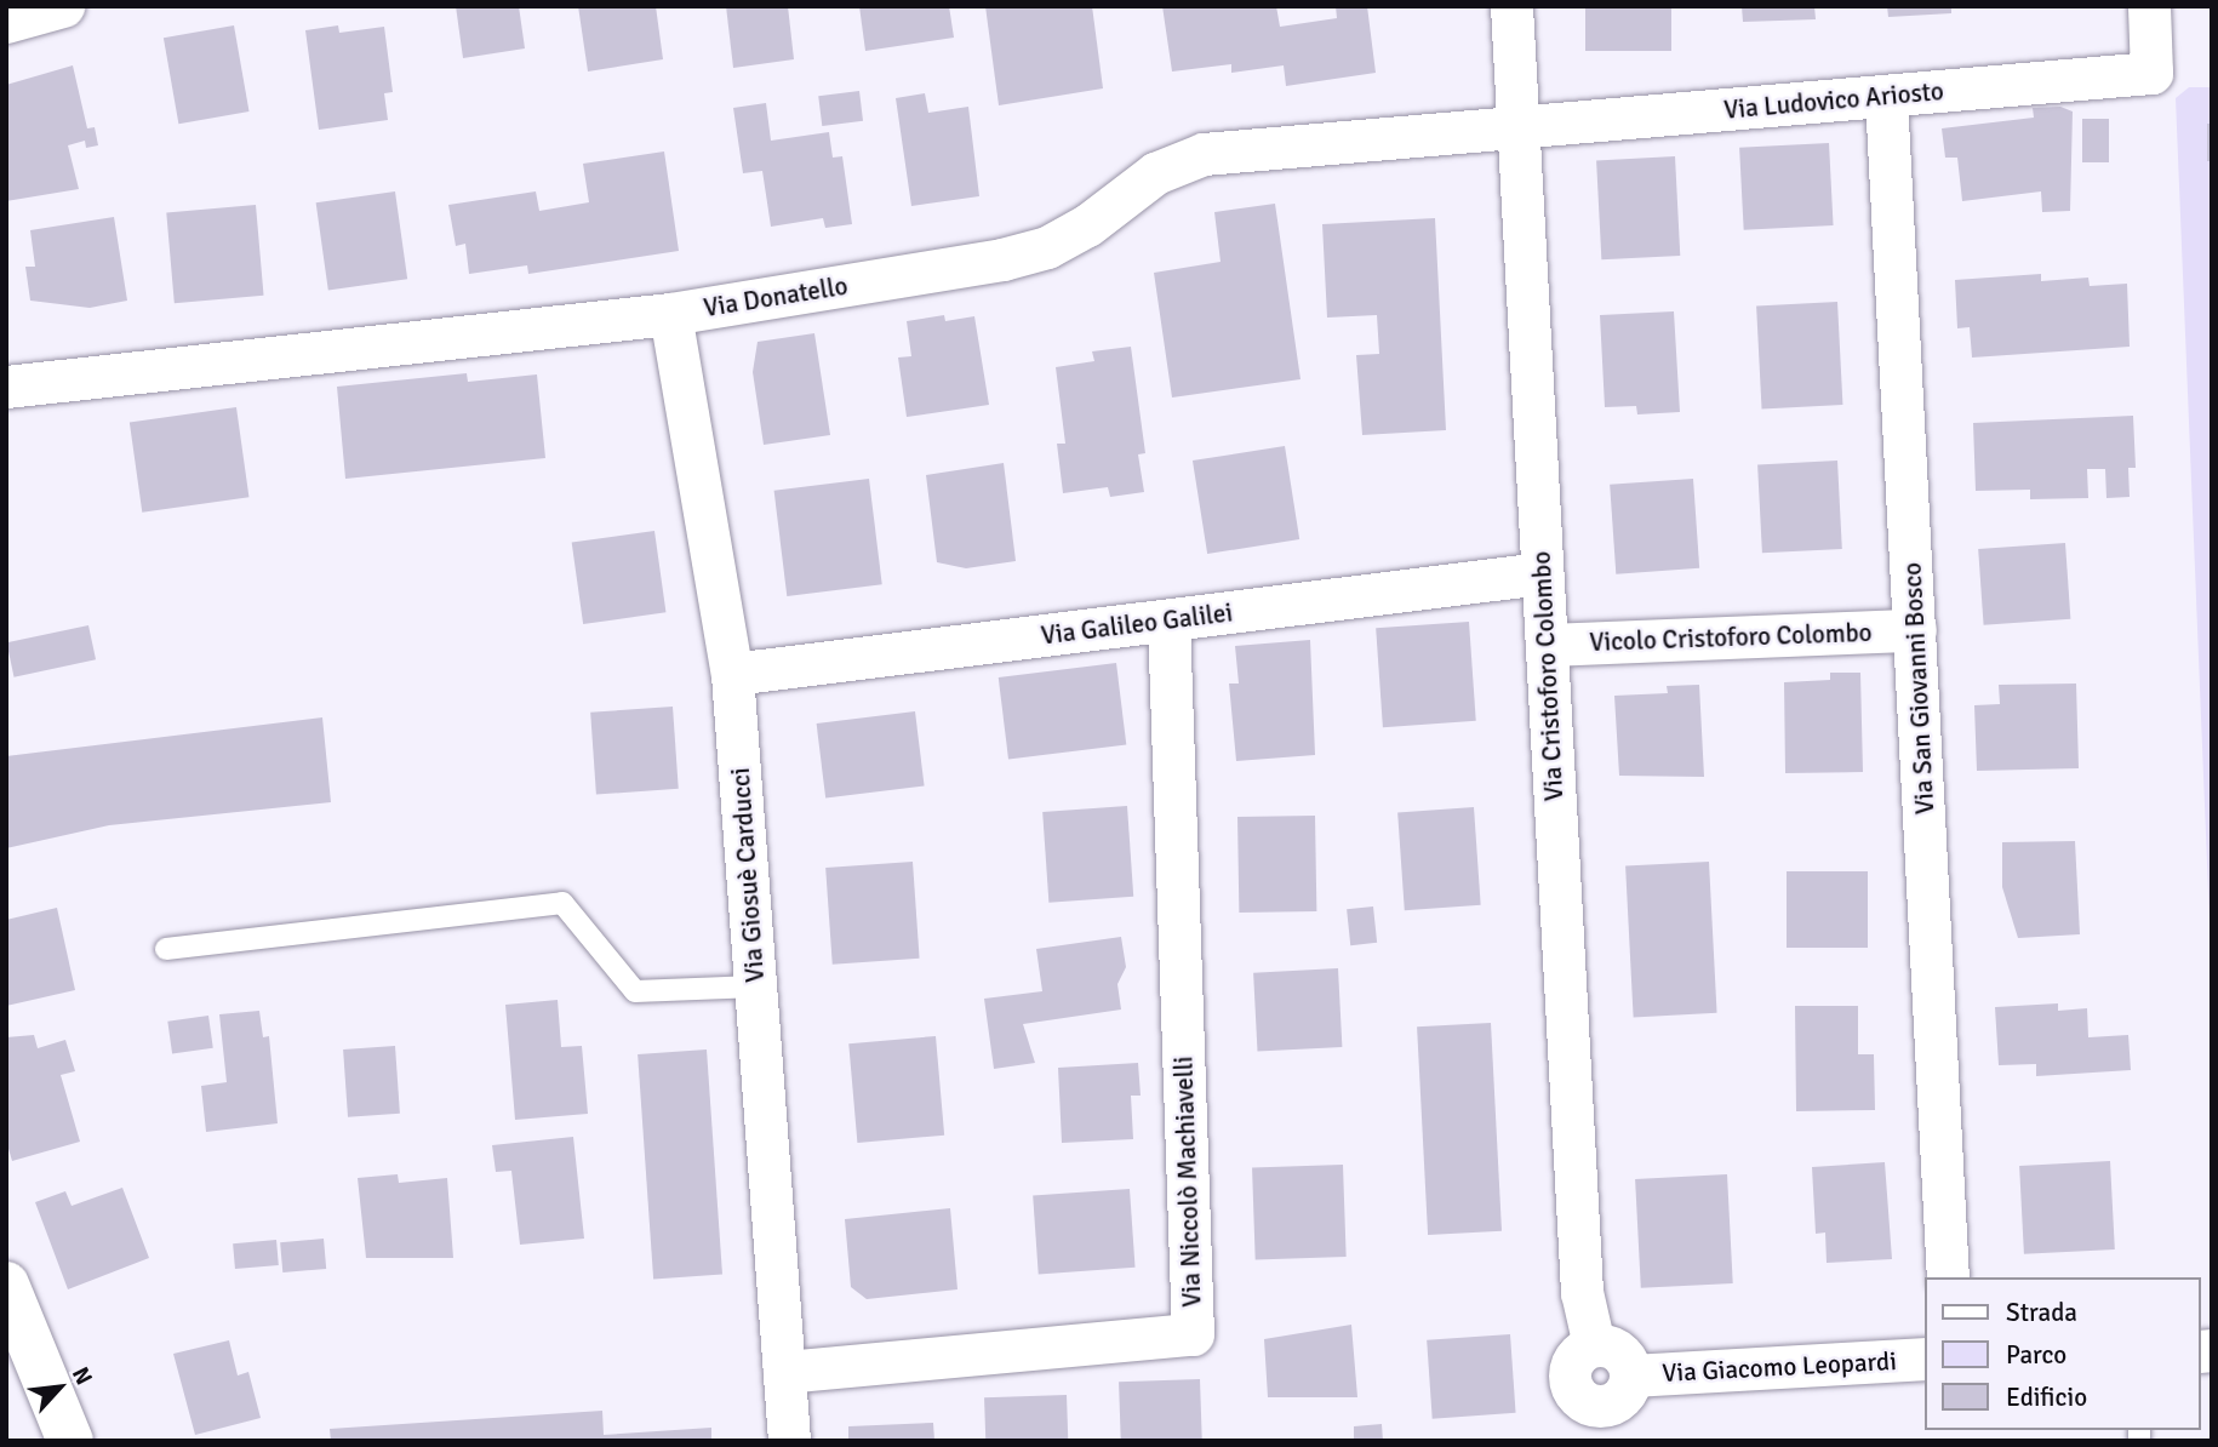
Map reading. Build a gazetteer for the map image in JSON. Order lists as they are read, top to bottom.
{
  "streets": {
    "street": [
      "Via Ludovico Ariosto",
      "Via Donatello",
      "Via Galileo Galilei",
      "Vicolo Cristoforo Colombo",
      "Via Cristoforo Colombo",
      "Via San Giovanni Bosco",
      "Via Giosuè Carducci",
      "Via Niccolò Machiavelli",
      "Via Giacomo Leopardi"
    ]
  },
  "crossings": [
    ["Via Ludovico Ariosto", "Via Donatello"],
    ["Via Ludovico Ariosto", "Via Cristoforo Colombo"],
    ["Via Ludovico Ariosto", "Via San Giovanni Bosco"],
    ["Via Donatello", "Via Cristoforo Colombo"],
    ["Via Donatello", "Via Giosuè Carducci"],
    ["Via Galileo Galilei", "Via Cristoforo Colombo"],
    ["Via Galileo Galilei", "Via Giosuè Carducci"],
    ["Via Galileo Galilei", "Via Niccolò Machiavelli"],
    ["Vicolo Cristoforo Colombo", "Via Cristoforo Colombo"],
    ["Vicolo Cristoforo Colombo", "Via San Giovanni Bosco"],
    ["Via Giosuè Carducci", "Via Niccolò Machiavelli"]
  ],
  "legend": ["Strada", "Parco", "Edificio"],
  "north": "top right"
}
